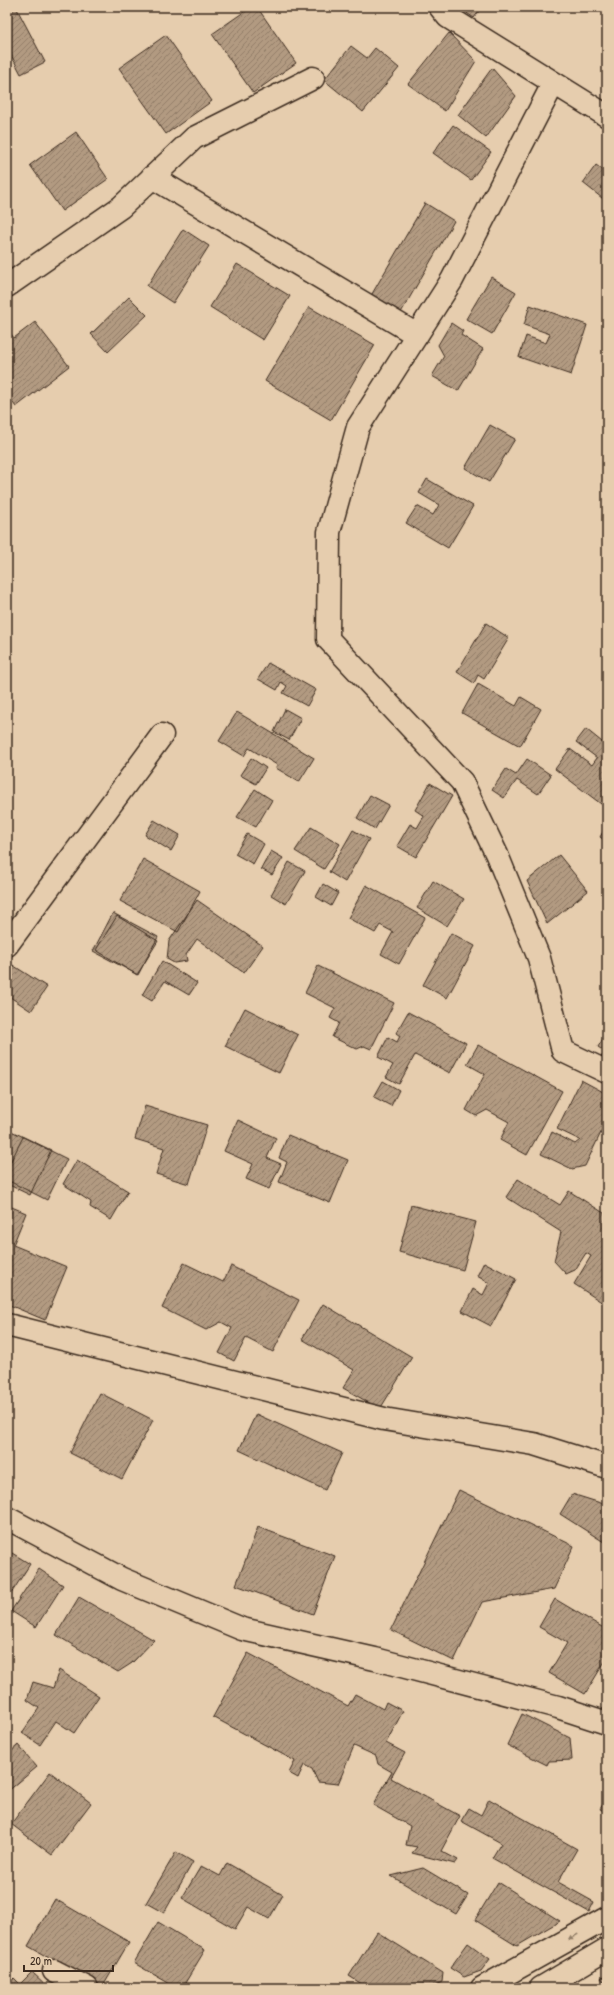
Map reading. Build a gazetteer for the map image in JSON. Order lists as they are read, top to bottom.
{
  "scale_bar": "20 m"
}
